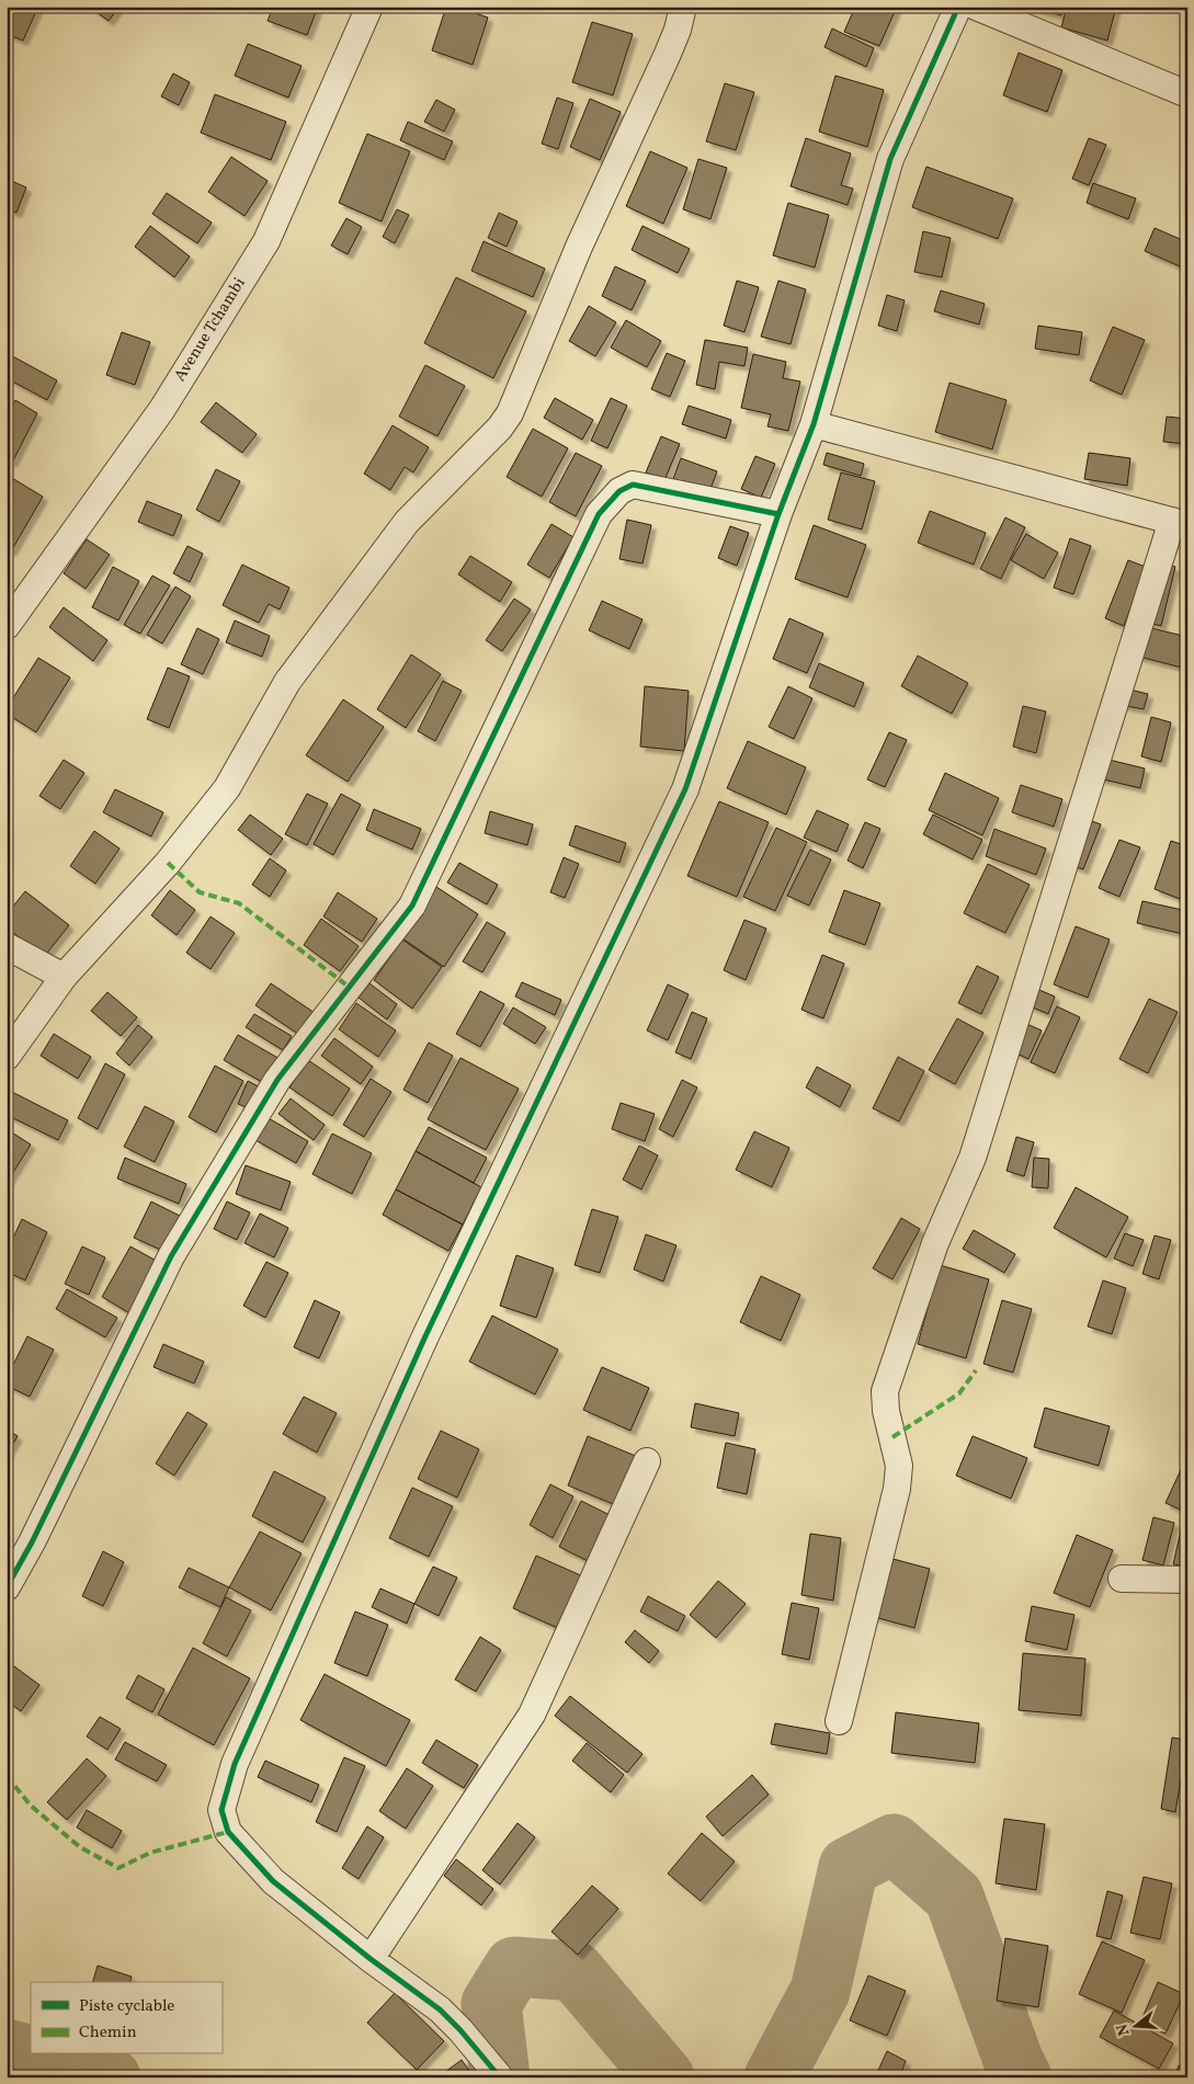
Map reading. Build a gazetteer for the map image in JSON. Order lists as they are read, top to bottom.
{
  "streets": {
    "street": ["Avenue Tchambi"]
  },
  "legend": ["Piste cyclable", "Chemin"],
  "north": "left"
}
